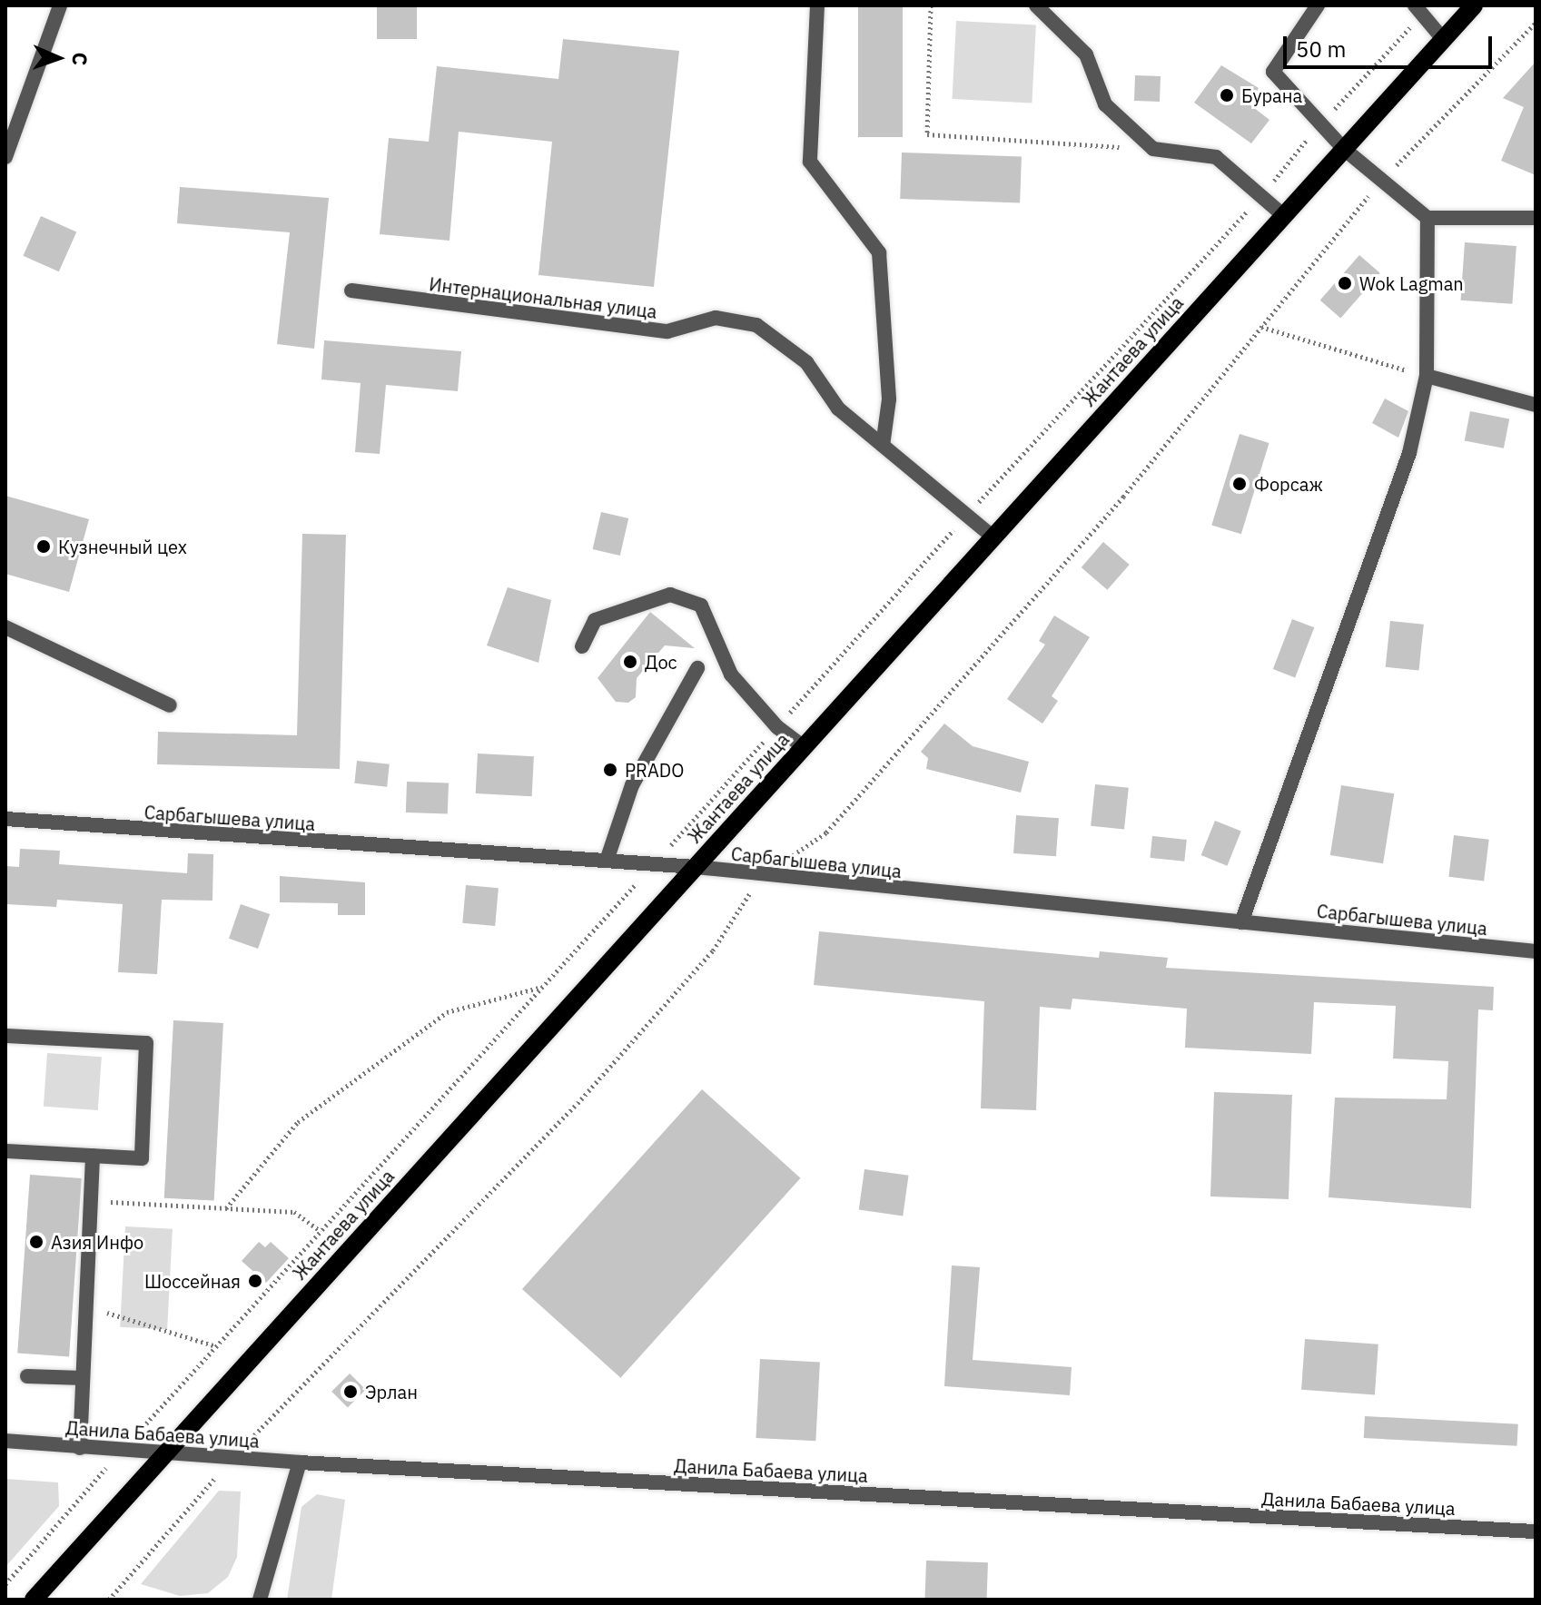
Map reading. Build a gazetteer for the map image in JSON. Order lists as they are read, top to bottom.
{
  "streets": {
    "main road": ["Жантаева улица"],
    "street": ["Интернациональная улица", "Сарбагышева улица", "Данила Бабаева улица"]
  },
  "crossings": [
    ["Интернациональная улица", "Жантаева улица"],
    ["Жантаева улица", "Сарбагышева улица"],
    ["Жантаева улица", "Данила Бабаева улица"]
  ],
  "places": [
    "Бурана",
    "Wok Lagman",
    "Форсаж",
    "Кузнечный цех",
    "Дос",
    "PRADO",
    "Азия Инфо",
    "Шоссейная",
    "Эрлан"
  ],
  "scale_bar": "50 m",
  "north": "right"
}
